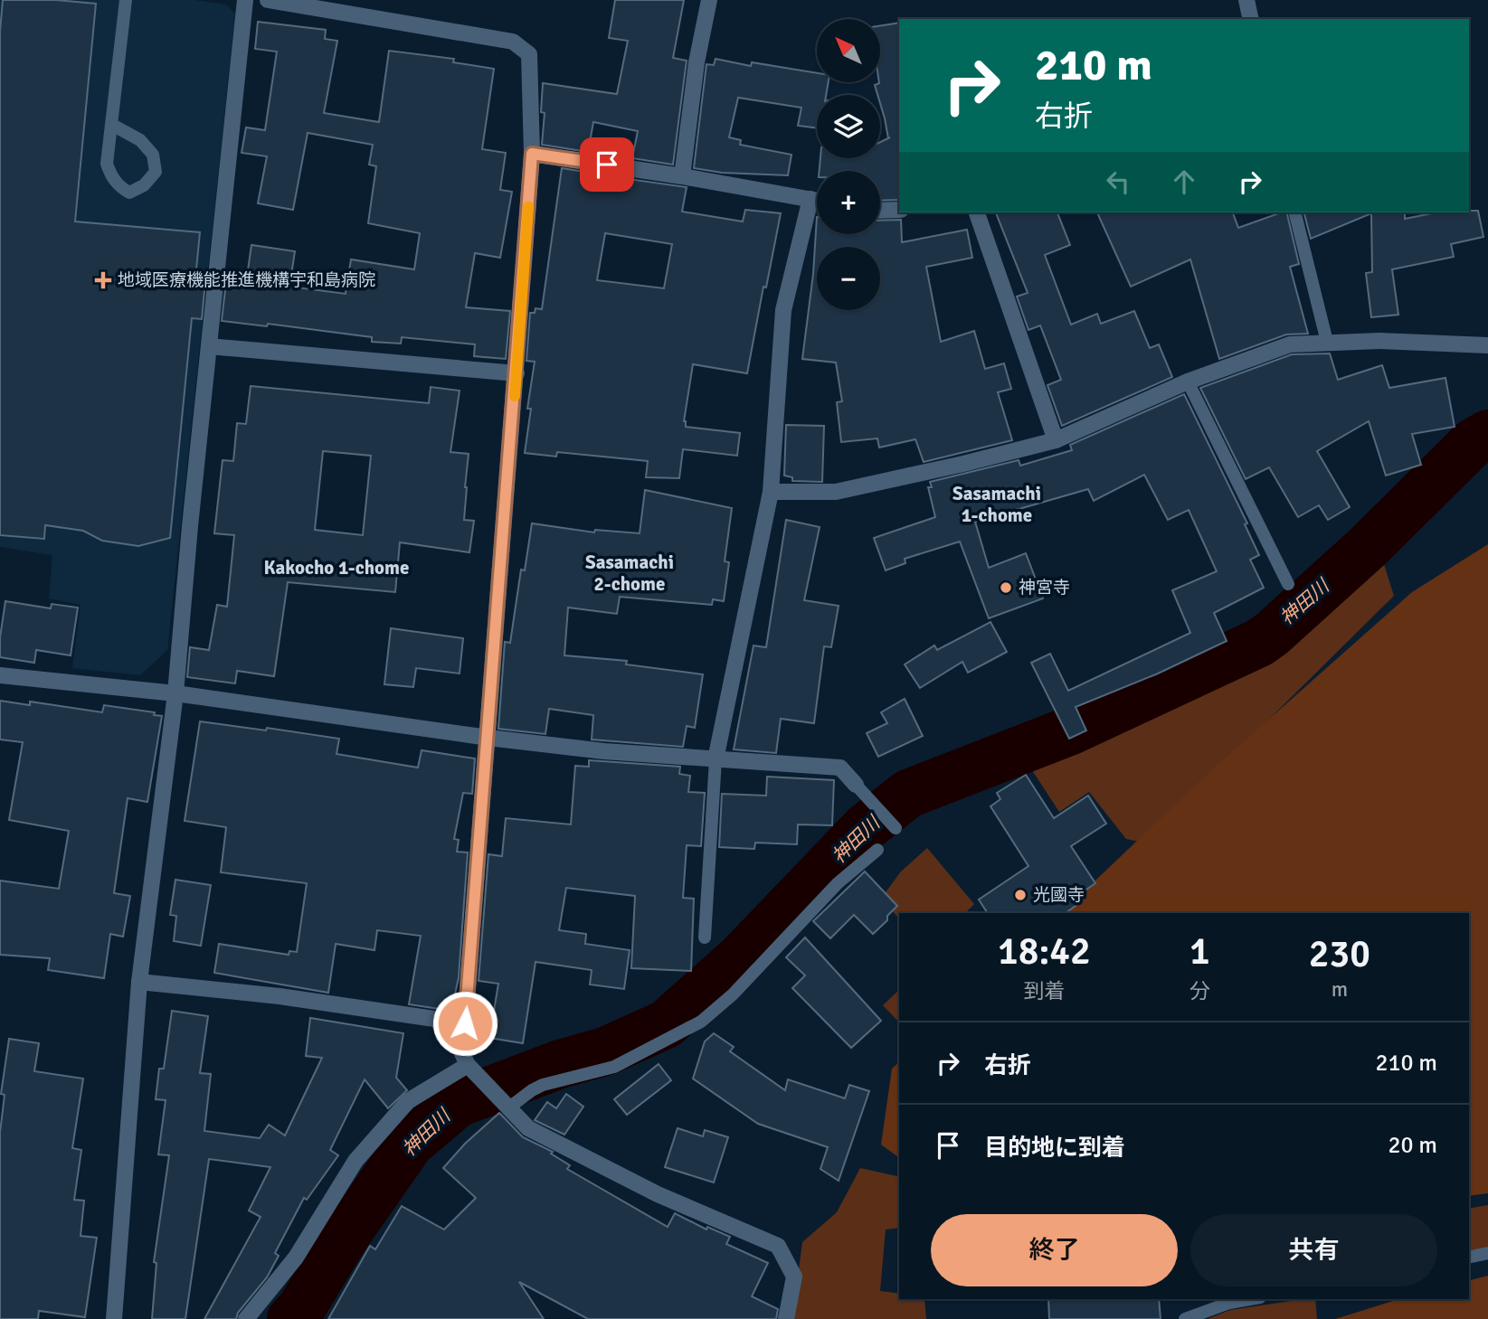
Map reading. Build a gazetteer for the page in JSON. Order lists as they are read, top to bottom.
{
  "districts": ["Sasamachi 1-chome", "Sasamachi 2-chome", "Kakocho 1-chome"],
  "water": ["神田川"],
  "places": {
    "health": ["地域医療機能推進機構宇和島病院"],
    "other": ["神宮寺", "光國寺"]
  },
  "north": "top left",
  "page": {
    "map_buttons": ["+", "−"],
    "turn": ["210 m", "右折"],
    "eta": [
      "18:42",
      "到着",
      "1",
      "分",
      "230",
      "m"
    ],
    "list": [
      {
        "name": "右折",
        "value": "210 m"
      },
      {
        "name": "目的地に到着",
        "value": "20 m"
      }
    ],
    "buttons": ["終了", "共有"]
  }
}
